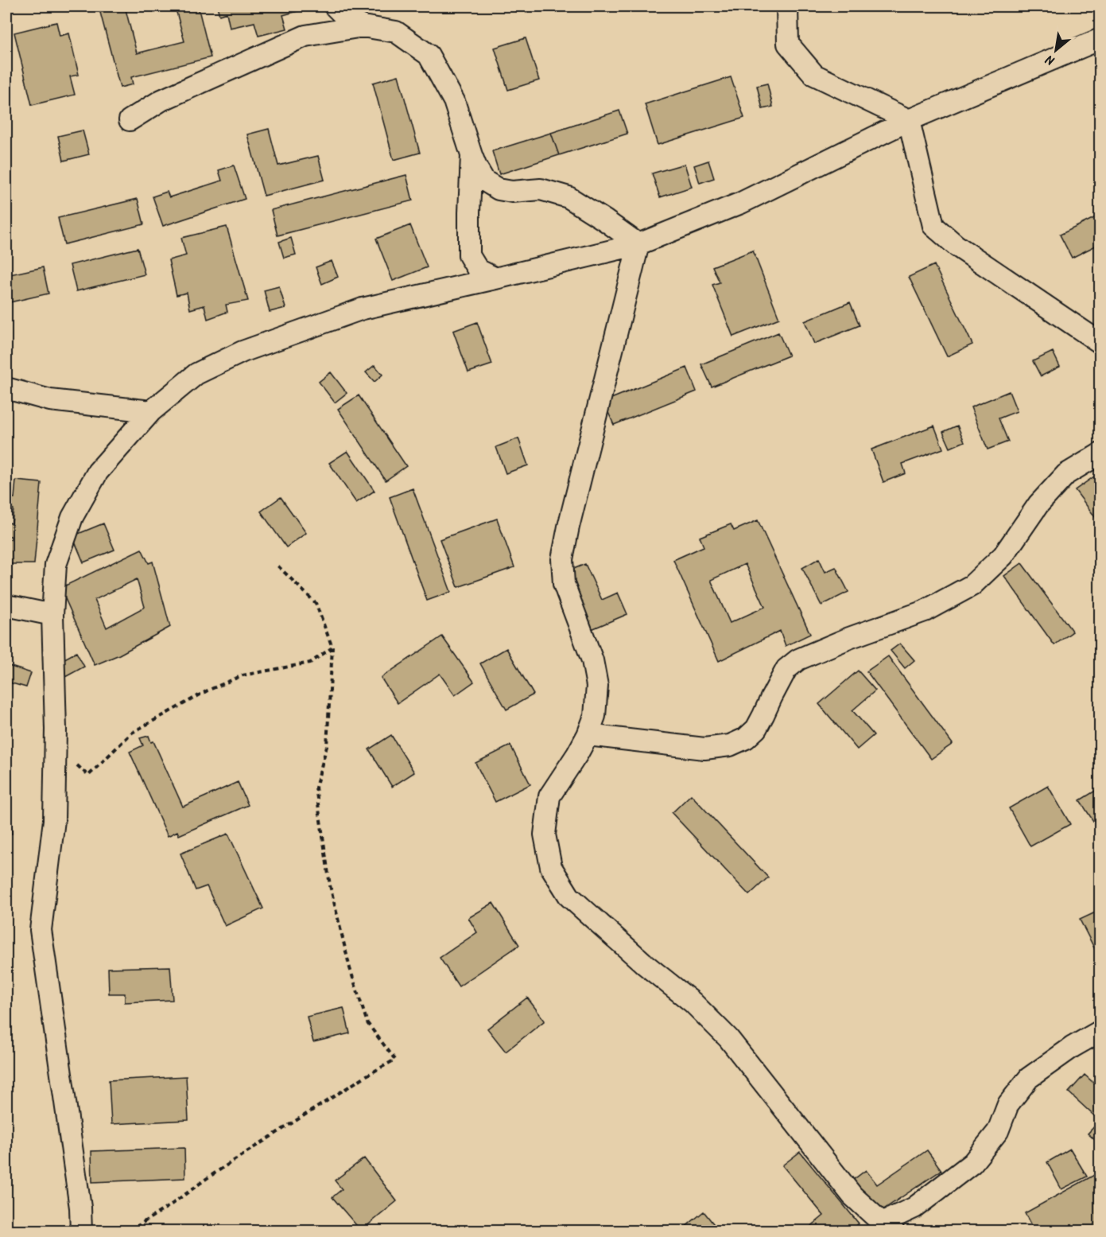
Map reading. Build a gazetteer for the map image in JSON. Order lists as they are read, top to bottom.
{
  "north": "bottom left"
}
